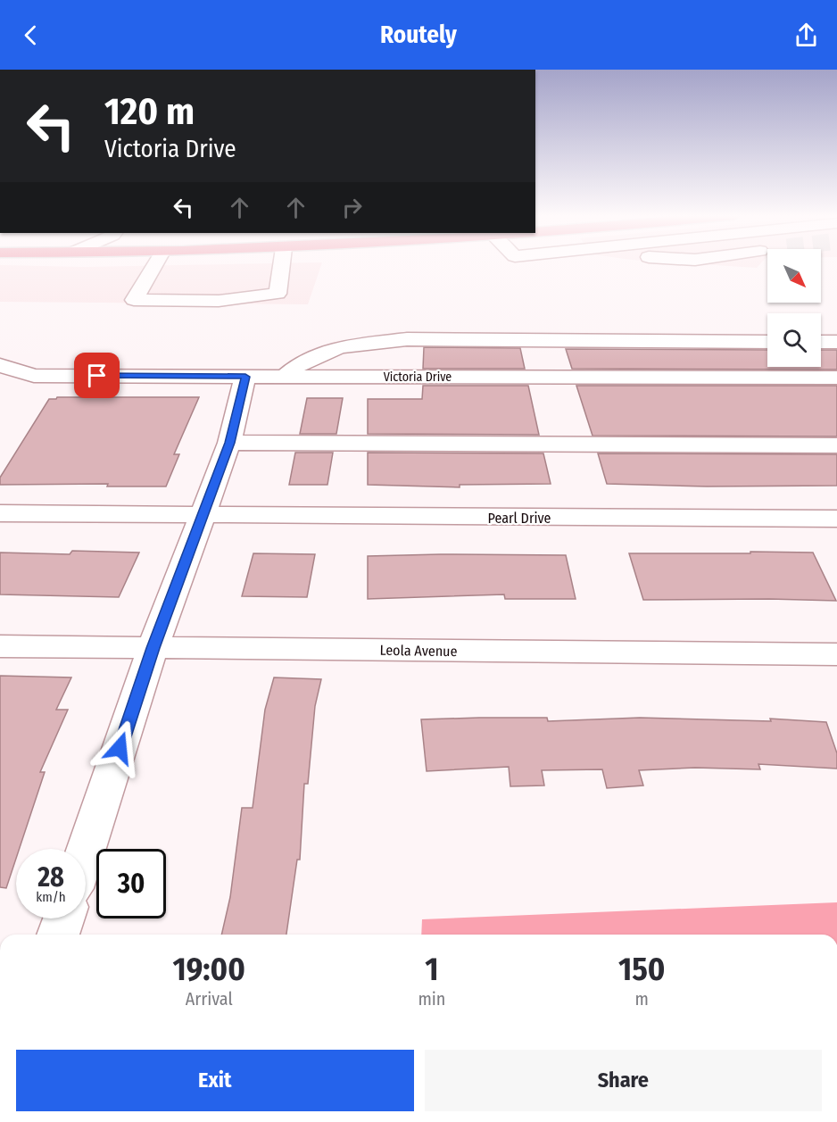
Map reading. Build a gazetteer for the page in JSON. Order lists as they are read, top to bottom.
{
  "streets": {
    "street": ["Victoria Drive", "Pearl Drive", "Leola Avenue"]
  },
  "north": "bottom right",
  "page": {
    "header": "Routely",
    "turn": ["120 m", "Victoria Drive"],
    "speed": "28 km/h",
    "limit": "30",
    "eta": [
      "19:00",
      "Arrival",
      "1",
      "min",
      "150",
      "m"
    ],
    "buttons": ["Exit", "Share"]
  }
}
